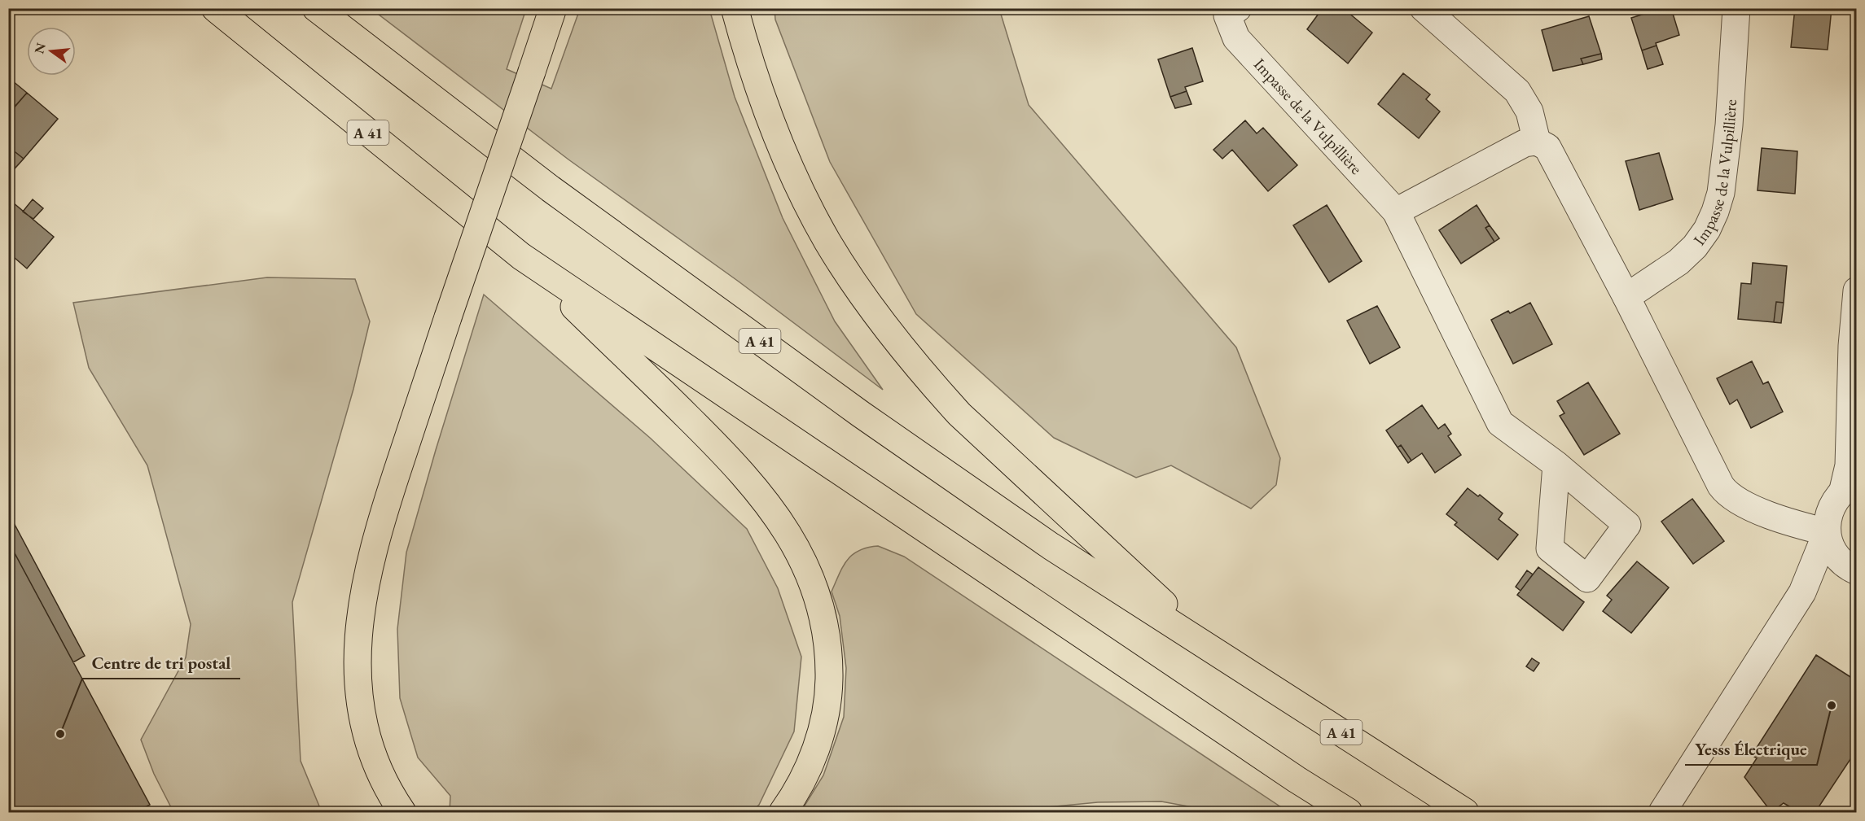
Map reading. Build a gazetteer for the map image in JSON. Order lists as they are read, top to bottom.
{
  "streets": {
    "highway": ["A 41"],
    "street": ["Impasse de la Vulpillière"]
  },
  "places": ["Yesss Électrique", "Centre de tri postal"],
  "north": "left"
}
